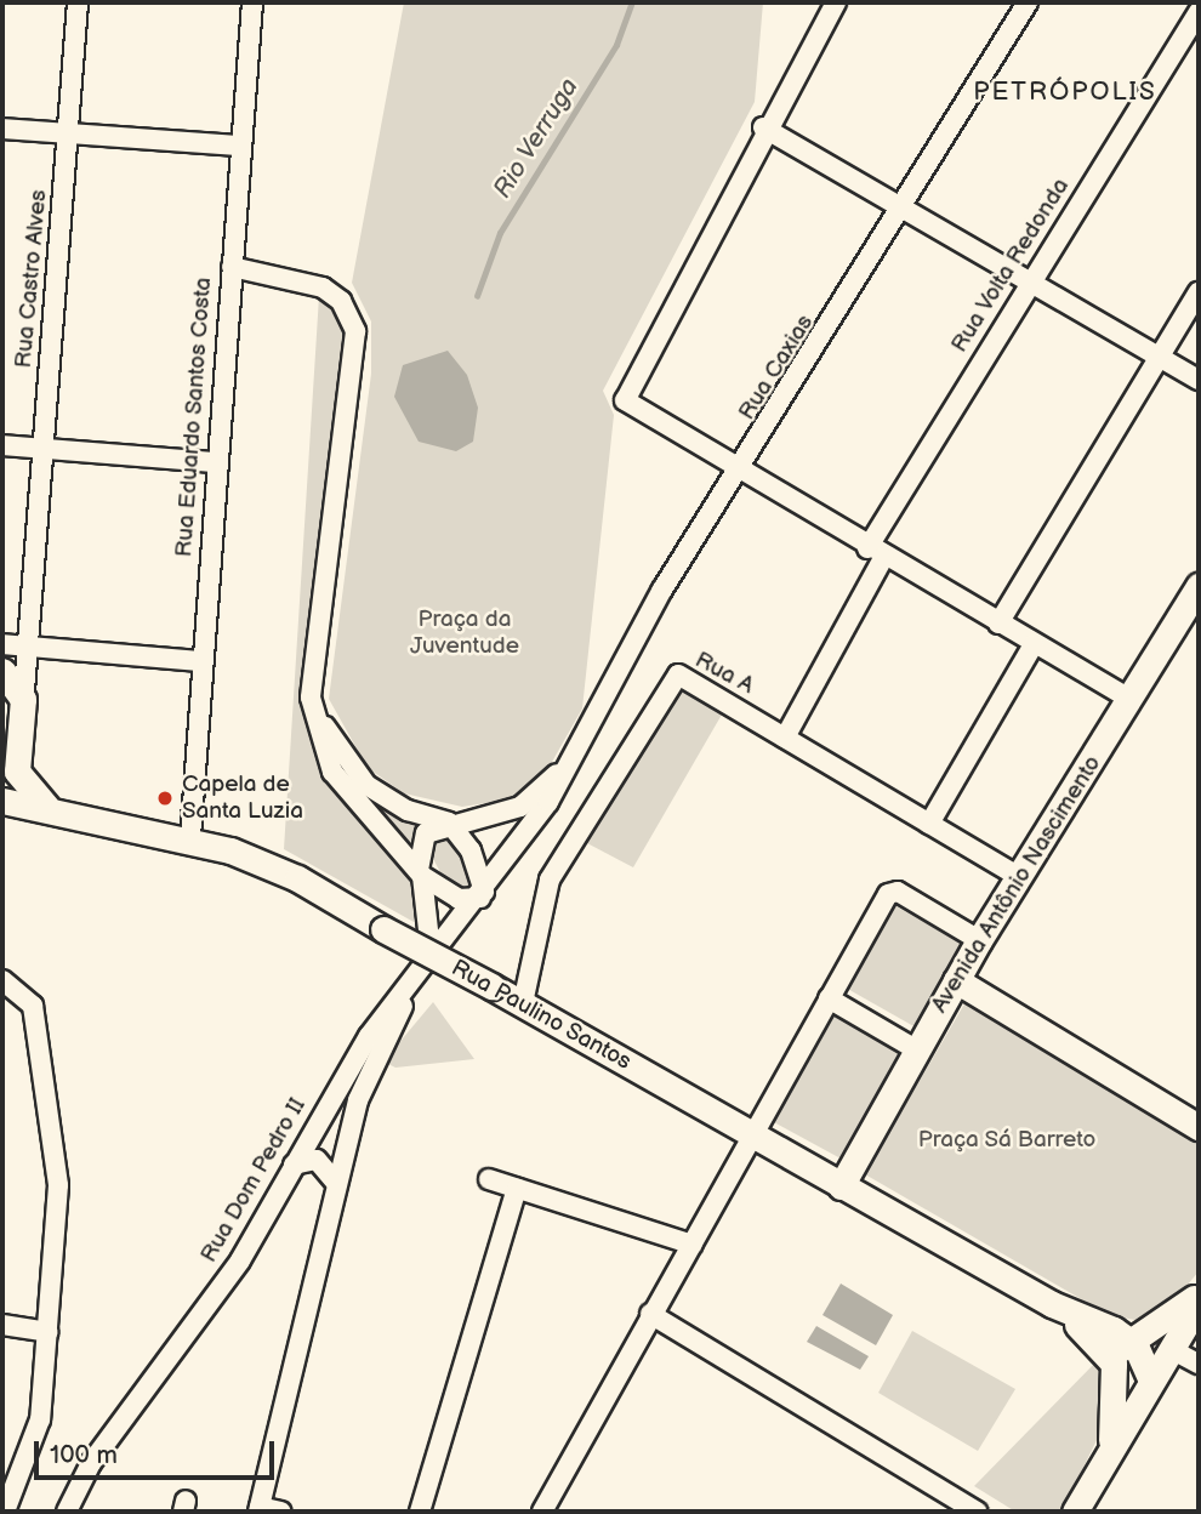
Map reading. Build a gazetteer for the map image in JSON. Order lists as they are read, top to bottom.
{
  "streets": {
    "main road": ["Avenida Antônio Nascimento", "Rua Paulino Santos"],
    "street": [
      "Rua Volta Redonda",
      "Rua Castro Alves",
      "Rua Caxias",
      "Rua Eduardo Santos Costa",
      "Rua A",
      "Rua Dom Pedro II"
    ]
  },
  "crossings": [
    ["Rua Volta Redonda", "Rua A"],
    ["Rua Caxias", "Rua Dom Pedro II"],
    ["Rua Eduardo Santos Costa", "Rua Paulino Santos"],
    ["Rua A", "Avenida Antônio Nascimento"],
    ["Rua A", "Rua Paulino Santos"],
    ["Avenida Antônio Nascimento", "Rua Paulino Santos"]
  ],
  "districts": ["PETRÓPOLIS"],
  "water": ["Rio Verruga"],
  "parks": ["Praça da Juventude", "Praça Sá Barreto"],
  "places": ["Capela de Santa Luzia"],
  "scale_bar": "100 m"
}
